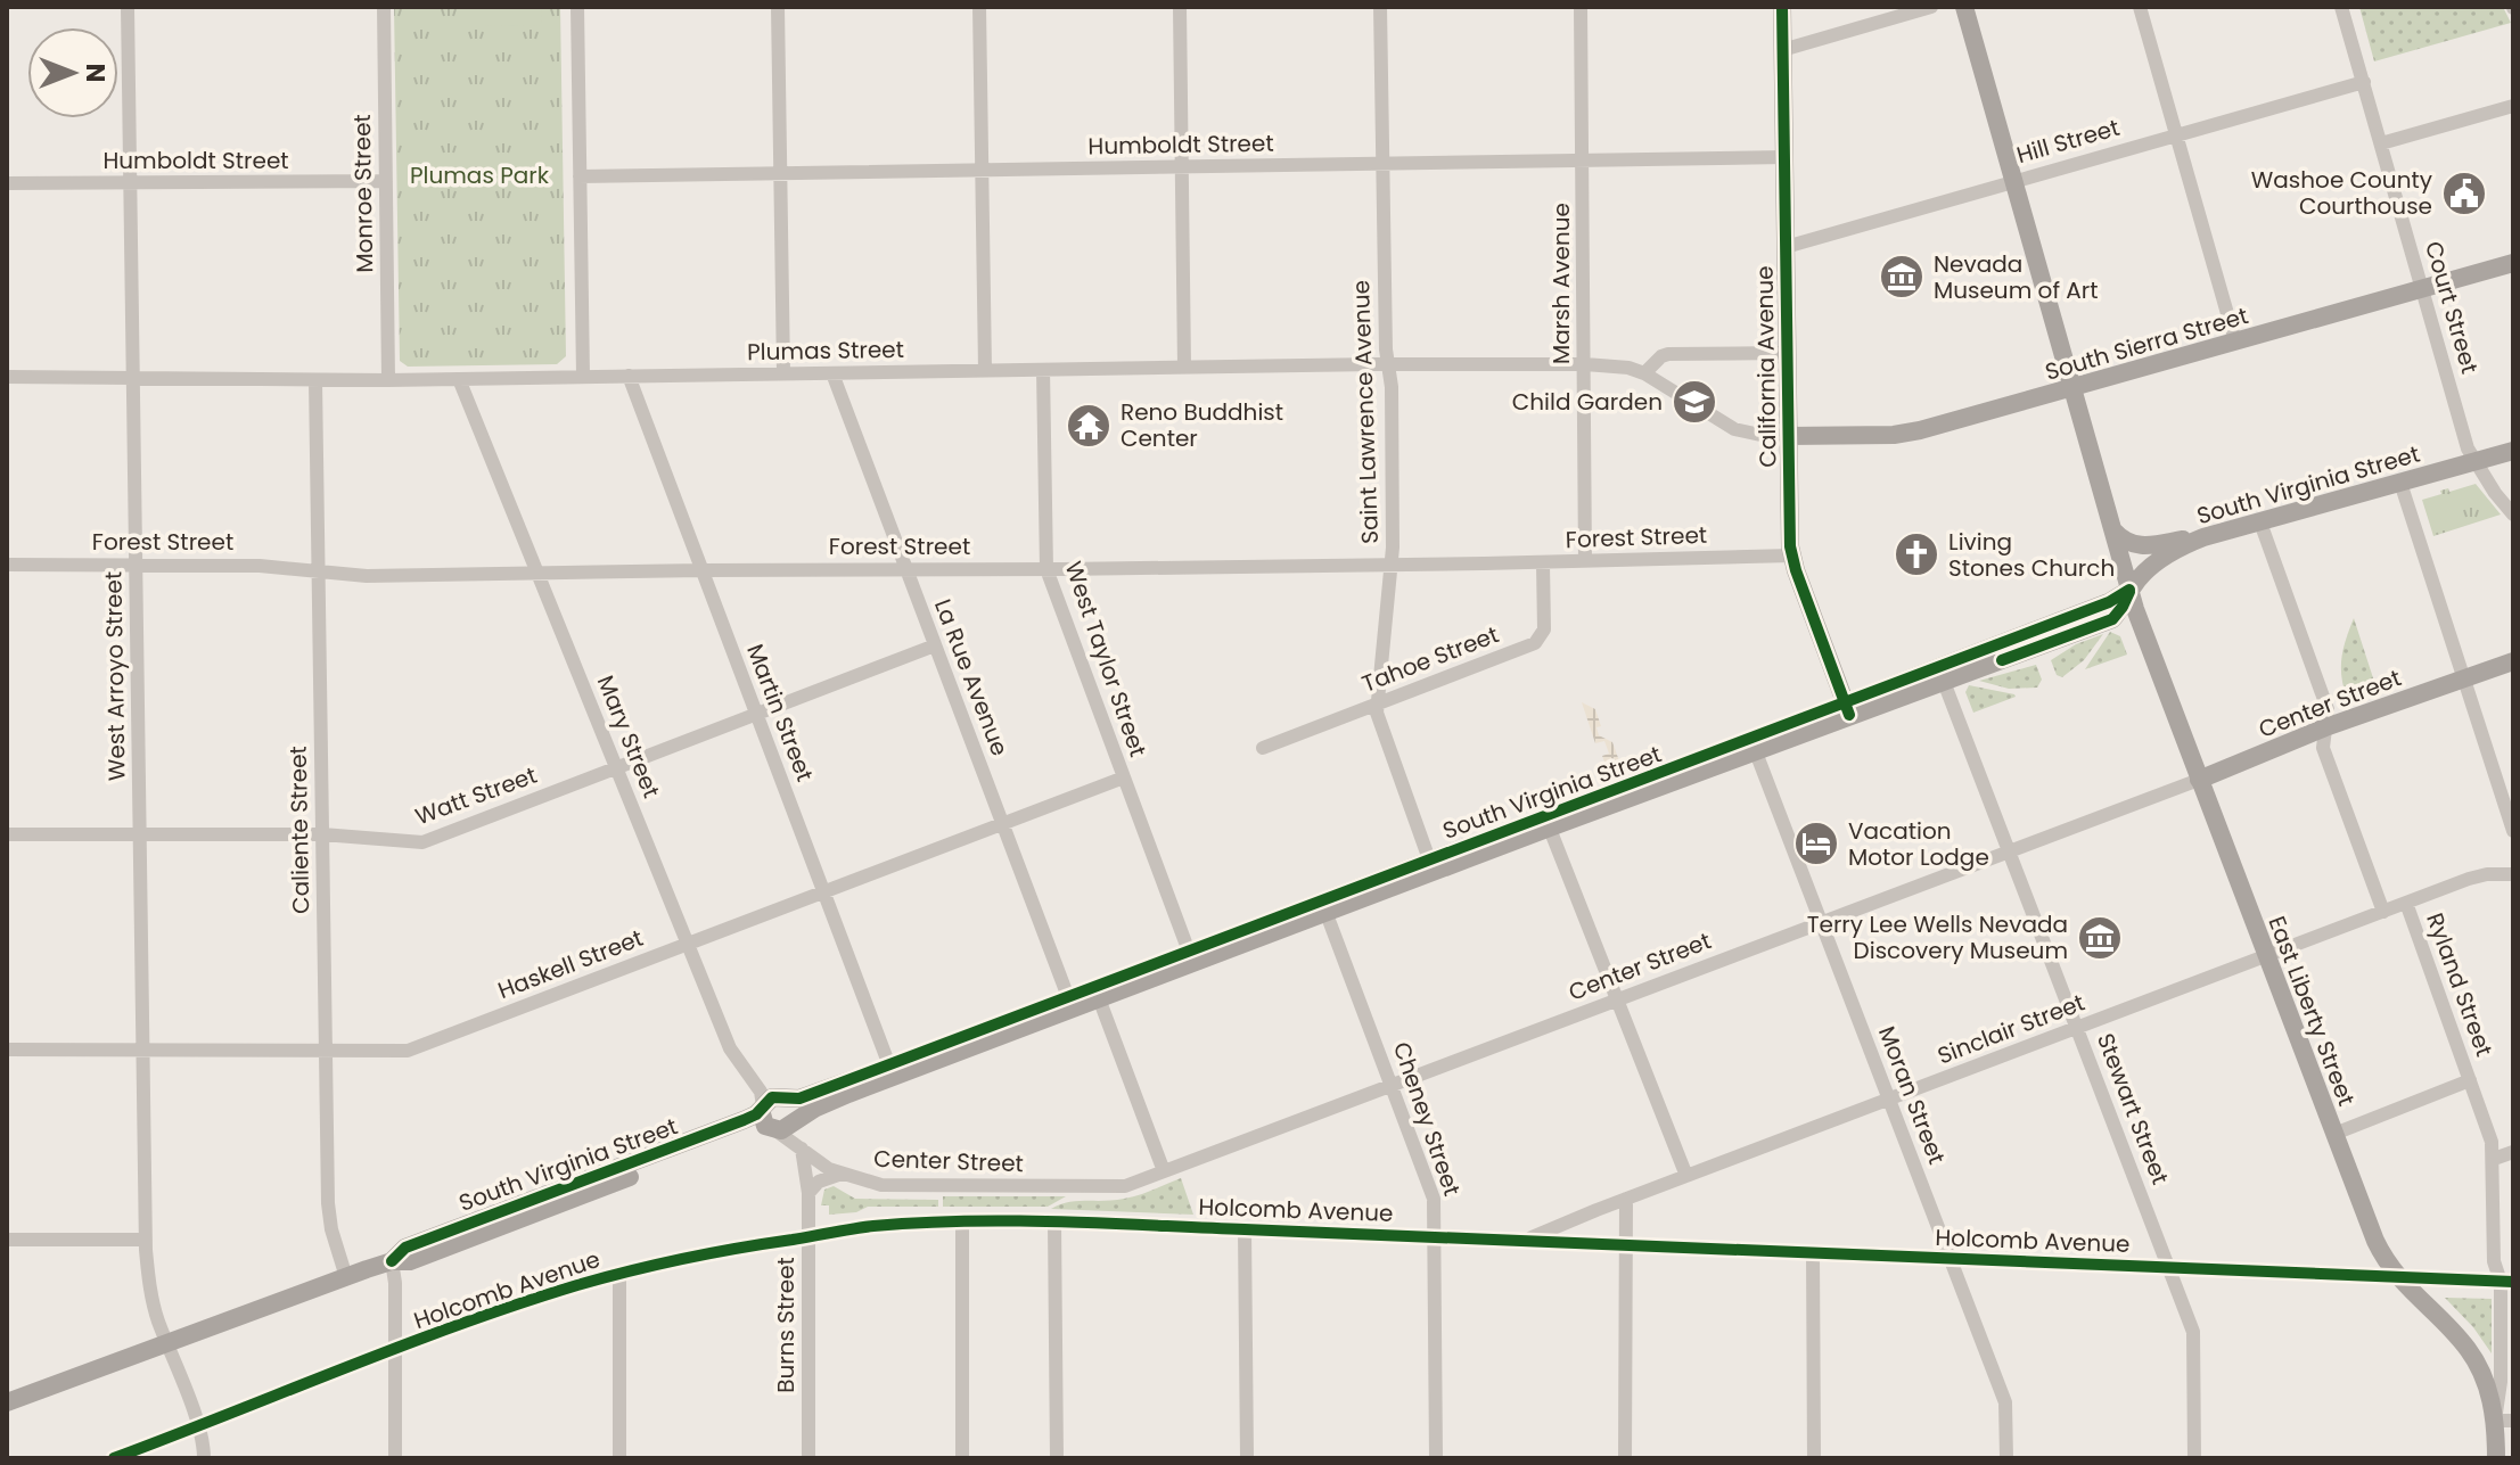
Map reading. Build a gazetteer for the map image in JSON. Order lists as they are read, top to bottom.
{
  "streets": {
    "main road": [
      "South Sierra Street",
      "California Avenue",
      "South Virginia Street",
      "Center Street",
      "Ryland Street",
      "East Liberty Street"
    ],
    "street": [
      "Hill Street",
      "Humboldt Street",
      "Monroe Street",
      "Marsh Avenue",
      "Court Street",
      "Plumas Street",
      "Saint Lawrence Avenue",
      "Forest Street",
      "West Taylor Street",
      "Tahoe Street",
      "West Arroyo Street",
      "La Rue Avenue",
      "Martin Street",
      "Mary Street",
      "Watt Street",
      "Caliente Street",
      "Haskell Street",
      "Sinclair Street",
      "Moran Street",
      "Stewart Street",
      "Cheney Street",
      "Holcomb Avenue",
      "Burns Street"
    ]
  },
  "crossings": [
    ["Hill Street", "Court Street"],
    ["Hill Street", "California Avenue"],
    ["Hill Street", "East Liberty Street"],
    ["Humboldt Street", "Monroe Street"],
    ["Humboldt Street", "Marsh Avenue"],
    ["Humboldt Street", "California Avenue"],
    ["Humboldt Street", "Saint Lawrence Avenue"],
    ["Humboldt Street", "West Arroyo Street"],
    ["Monroe Street", "Plumas Street"],
    ["Marsh Avenue", "Plumas Street"],
    ["Marsh Avenue", "Forest Street"],
    ["Court Street", "South Sierra Street"],
    ["Court Street", "South Virginia Street"],
    ["South Sierra Street", "Plumas Street"],
    ["South Sierra Street", "California Avenue"],
    ["South Sierra Street", "East Liberty Street"],
    ["Plumas Street", "California Avenue"],
    ["Plumas Street", "Saint Lawrence Avenue"],
    ["Plumas Street", "West Taylor Street"],
    ["Plumas Street", "West Arroyo Street"],
    ["Plumas Street", "La Rue Avenue"],
    ["Plumas Street", "Martin Street"],
    ["Plumas Street", "Mary Street"],
    ["Plumas Street", "Caliente Street"],
    ["California Avenue", "South Virginia Street"],
    ["California Avenue", "Forest Street"],
    ["Saint Lawrence Avenue", "South Virginia Street"],
    ["Saint Lawrence Avenue", "Forest Street"],
    ["Saint Lawrence Avenue", "Tahoe Street"],
    ["South Virginia Street", "West Taylor Street"],
    ["South Virginia Street", "West Arroyo Street"],
    ["South Virginia Street", "La Rue Avenue"],
    ["South Virginia Street", "Center Street"],
    ["South Virginia Street", "Martin Street"],
    ["South Virginia Street", "Mary Street"],
    ["South Virginia Street", "Caliente Street"],
    ["South Virginia Street", "East Liberty Street"],
    ["South Virginia Street", "Moran Street"],
    ["South Virginia Street", "Stewart Street"],
    ["South Virginia Street", "Cheney Street"],
    ["Forest Street", "West Taylor Street"],
    ["Forest Street", "Tahoe Street"],
    ["Forest Street", "West Arroyo Street"],
    ["Forest Street", "La Rue Avenue"],
    ["Forest Street", "Martin Street"],
    ["Forest Street", "Mary Street"],
    ["Forest Street", "Caliente Street"],
    ["West Taylor Street", "Haskell Street"],
    ["West Arroyo Street", "Watt Street"],
    ["West Arroyo Street", "Haskell Street"],
    ["West Arroyo Street", "Holcomb Avenue"],
    ["La Rue Avenue", "Watt Street"],
    ["La Rue Avenue", "Haskell Street"],
    ["Center Street", "Mary Street"],
    ["Center Street", "East Liberty Street"],
    ["Center Street", "Moran Street"],
    ["Center Street", "Stewart Street"],
    ["Center Street", "Cheney Street"],
    ["Center Street", "Burns Street"],
    ["Martin Street", "Watt Street"],
    ["Martin Street", "Haskell Street"],
    ["Mary Street", "Watt Street"],
    ["Mary Street", "Haskell Street"],
    ["Watt Street", "Caliente Street"],
    ["Caliente Street", "Haskell Street"],
    ["Ryland Street", "East Liberty Street"],
    ["Ryland Street", "Sinclair Street"],
    ["Ryland Street", "Holcomb Avenue"],
    ["East Liberty Street", "Sinclair Street"],
    ["East Liberty Street", "Holcomb Avenue"],
    ["Sinclair Street", "Moran Street"],
    ["Sinclair Street", "Stewart Street"],
    ["Sinclair Street", "Holcomb Avenue"],
    ["Moran Street", "Holcomb Avenue"],
    ["Stewart Street", "Holcomb Avenue"],
    ["Cheney Street", "Holcomb Avenue"],
    ["Holcomb Avenue", "Burns Street"]
  ],
  "parks": ["Plumas Park"],
  "places": {
    "public building": ["Washoe County Courthouse"],
    "museum": ["Nevada Museum of Art", "Terry Lee Wells Nevada Discovery Museum"],
    "school or university": ["Child Garden"],
    "temple": ["Reno Buddhist Center"],
    "church": ["Living Stones Church"],
    "hotel": ["Vacation Motor Lodge"]
  },
  "north": "right"
}
